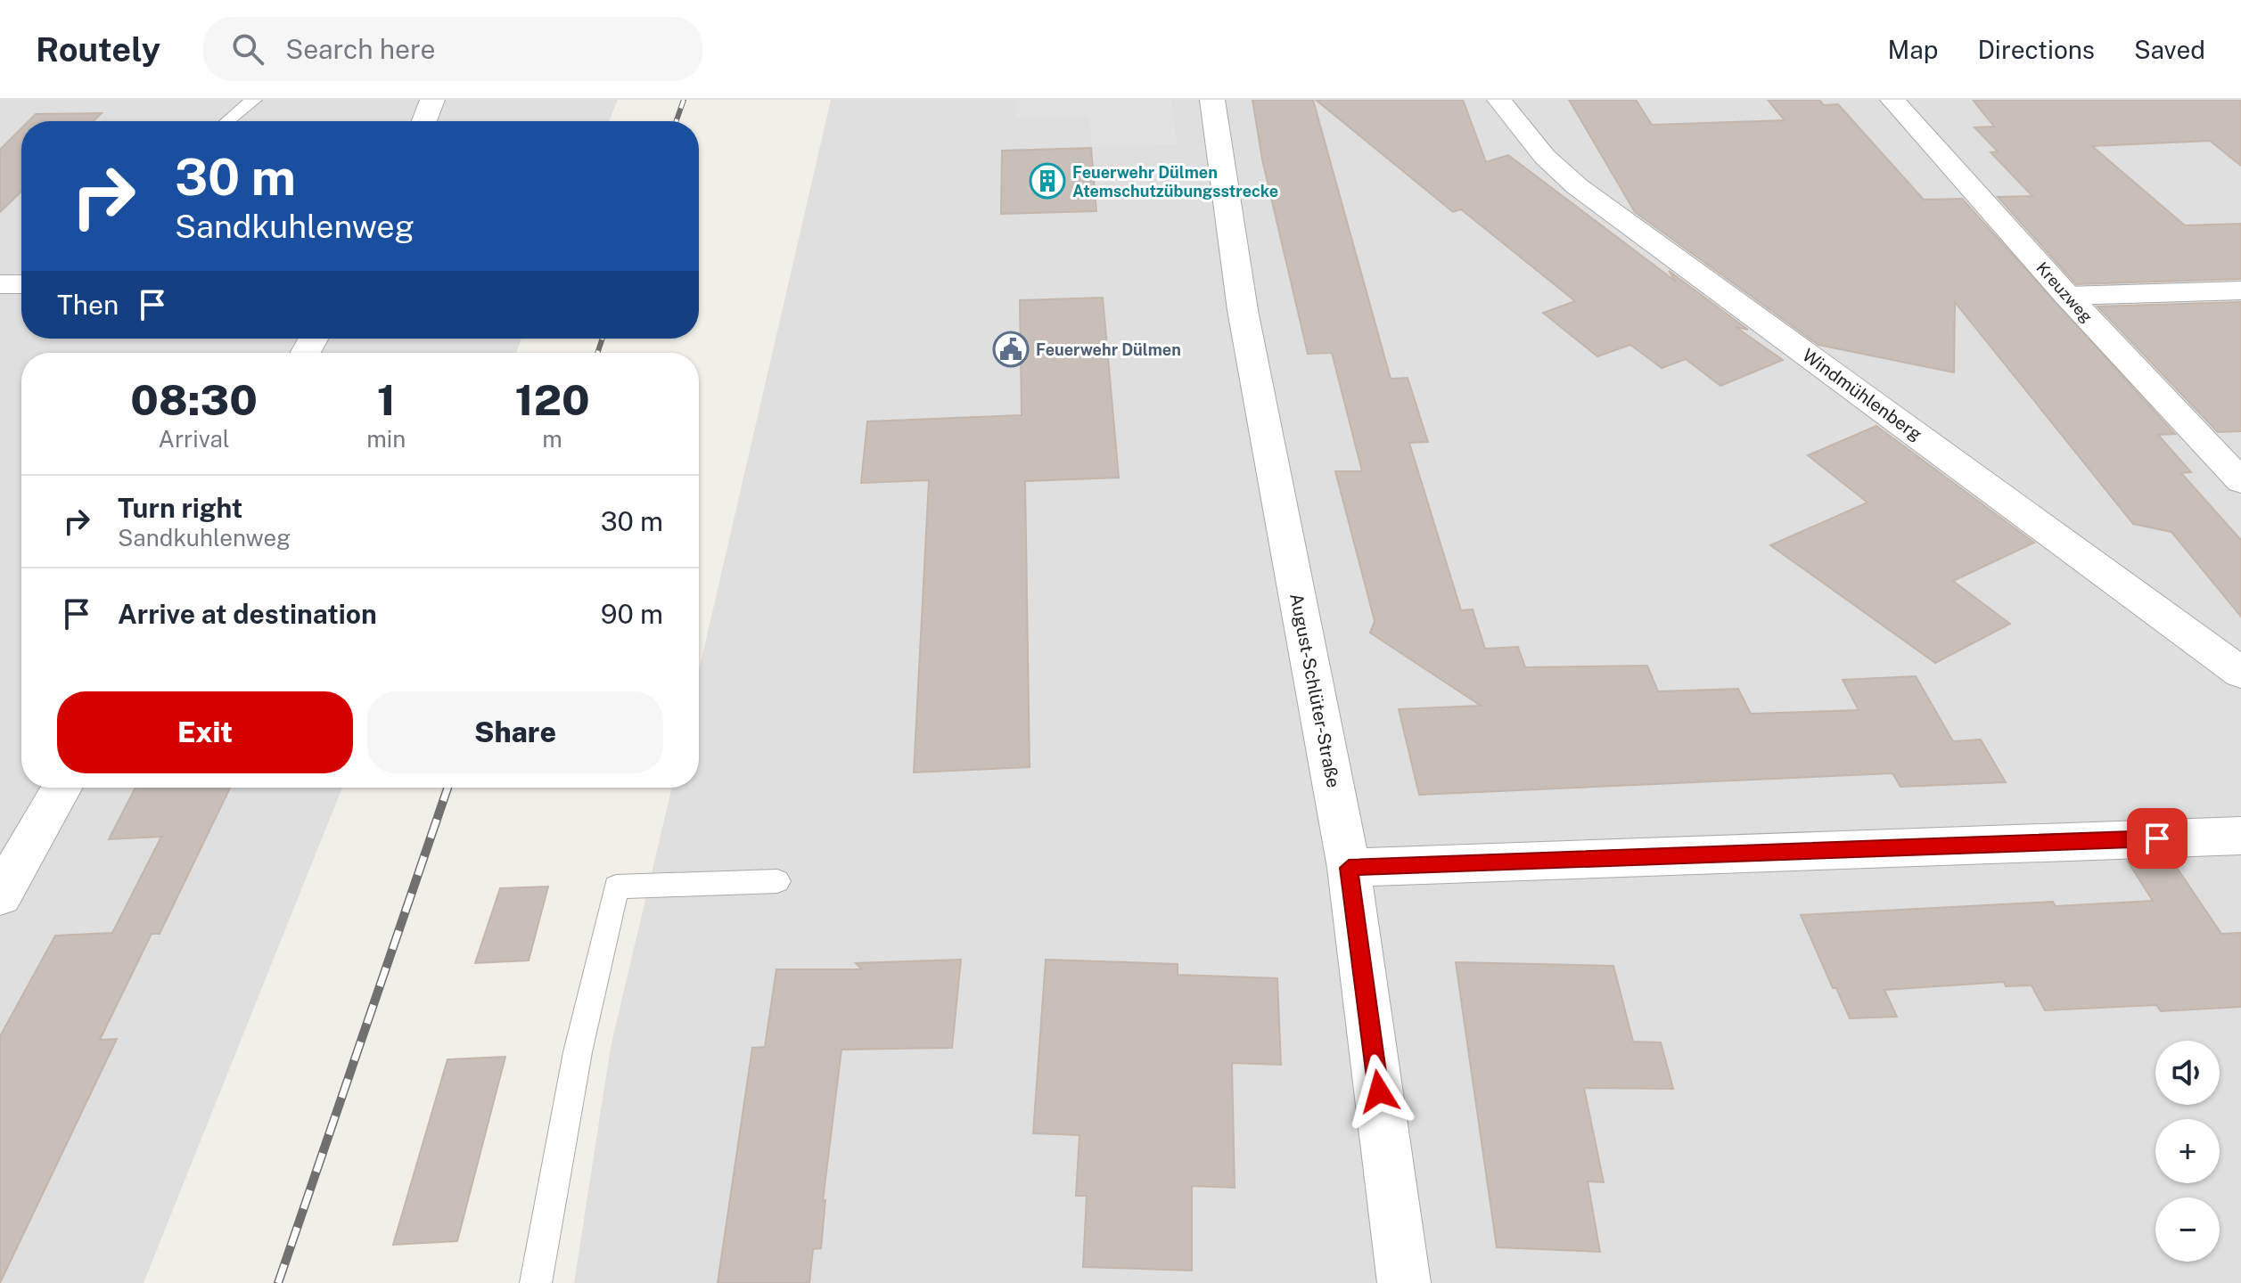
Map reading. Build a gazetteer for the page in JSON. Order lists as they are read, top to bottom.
{
  "streets": {
    "street": ["Kreuzweg", "Windmühlenberg", "August-Schlüter-Straße"]
  },
  "places": {
    "building": ["Feuerwehr Dülmen Atemschutzübungsstrecke"],
    "public building": ["Feuerwehr Dülmen"]
  },
  "page": {
    "header": "Routely",
    "search": "Search here",
    "nav": ["Map", "Directions", "Saved"],
    "turn": ["30 m", "Sandkuhlenweg"],
    "then": "Then",
    "eta": [
      "08:30",
      "Arrival",
      "1",
      "min",
      "120",
      "m"
    ],
    "list": [
      {
        "name": "Turn right",
        "note": "Sandkuhlenweg",
        "value": "30 m"
      },
      {
        "name": "Arrive at destination",
        "value": "90 m"
      }
    ],
    "buttons": ["Exit", "Share"],
    "map_buttons": ["+", "−"]
  }
}
